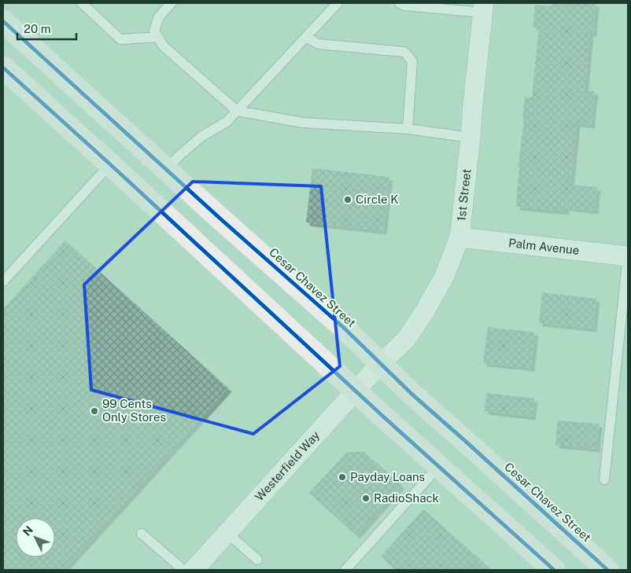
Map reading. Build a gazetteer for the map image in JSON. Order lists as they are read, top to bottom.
{
  "streets": {
    "main road": ["Cesar Chavez Street"],
    "street": ["1st Street", "Palm Avenue", "Westerfield Way"]
  },
  "crossings": [
    ["1st Street", "Palm Avenue"],
    ["1st Street", "Cesar Chavez Street"],
    ["1st Street", "Westerfield Way"],
    ["Cesar Chavez Street", "Westerfield Way"]
  ],
  "places": [
    "Circle K",
    "99 Cents Only Stores",
    "Payday Loans",
    "RadioShack"
  ],
  "scale_bar": "20 m",
  "north": "top left"
}
